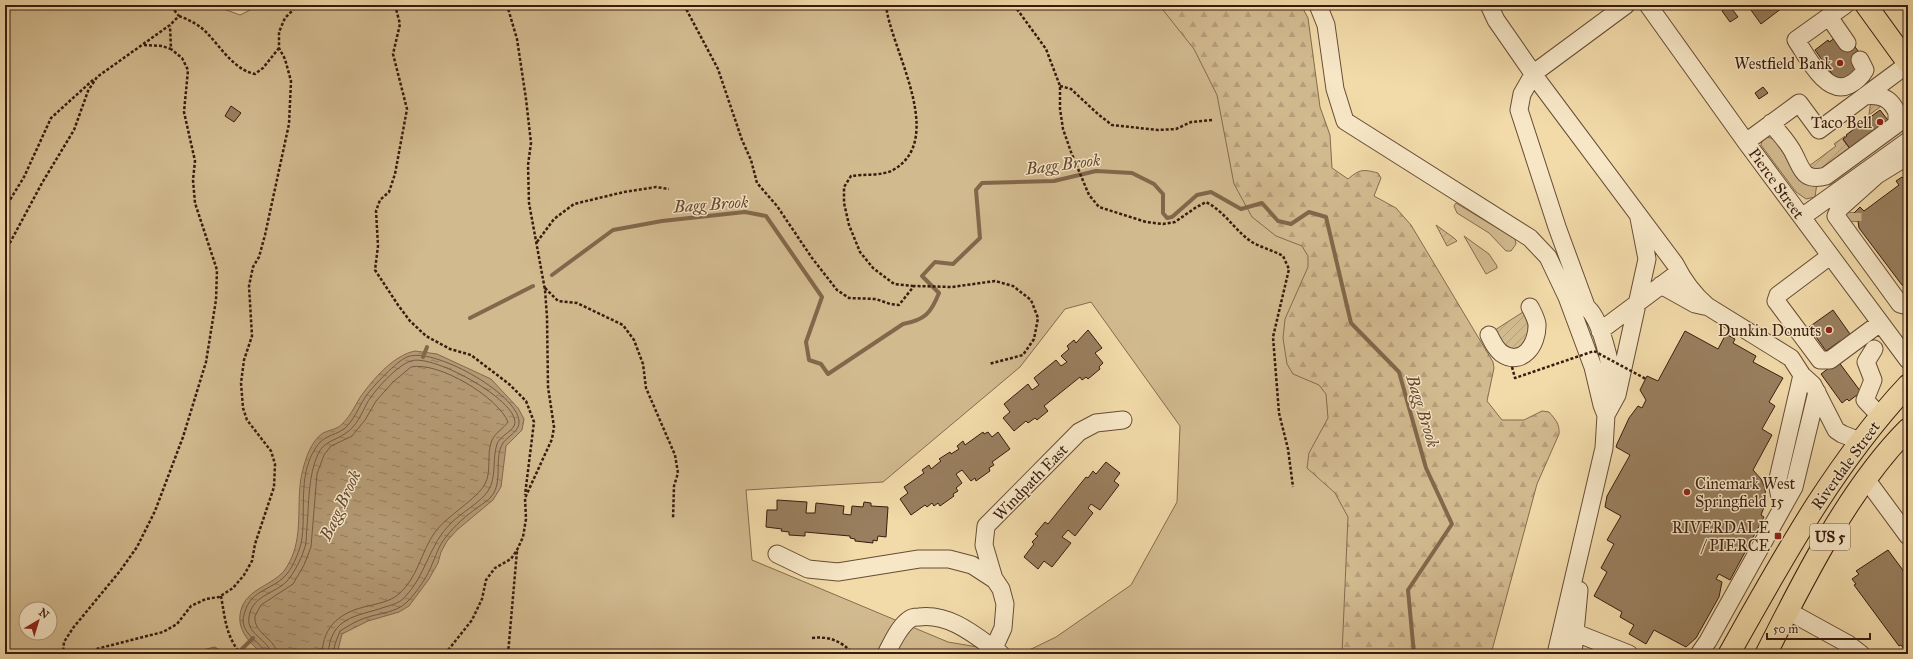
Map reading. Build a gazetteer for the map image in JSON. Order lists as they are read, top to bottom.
{
  "streets": {
    "main road": ["Riverdale Street", "US 5"],
    "street": ["Pierce Street", "Windpath East"]
  },
  "water": ["Bagg Brook"],
  "places": {
    "other": [
      "Westfield Bank",
      "Taco Bell",
      "Dunkin Donuts",
      "Cinemark West Springfield 15"
    ],
    "transit": ["RIVERDALE / PIERCE"]
  },
  "scale_bar": "50 m",
  "north": "top right"
}
